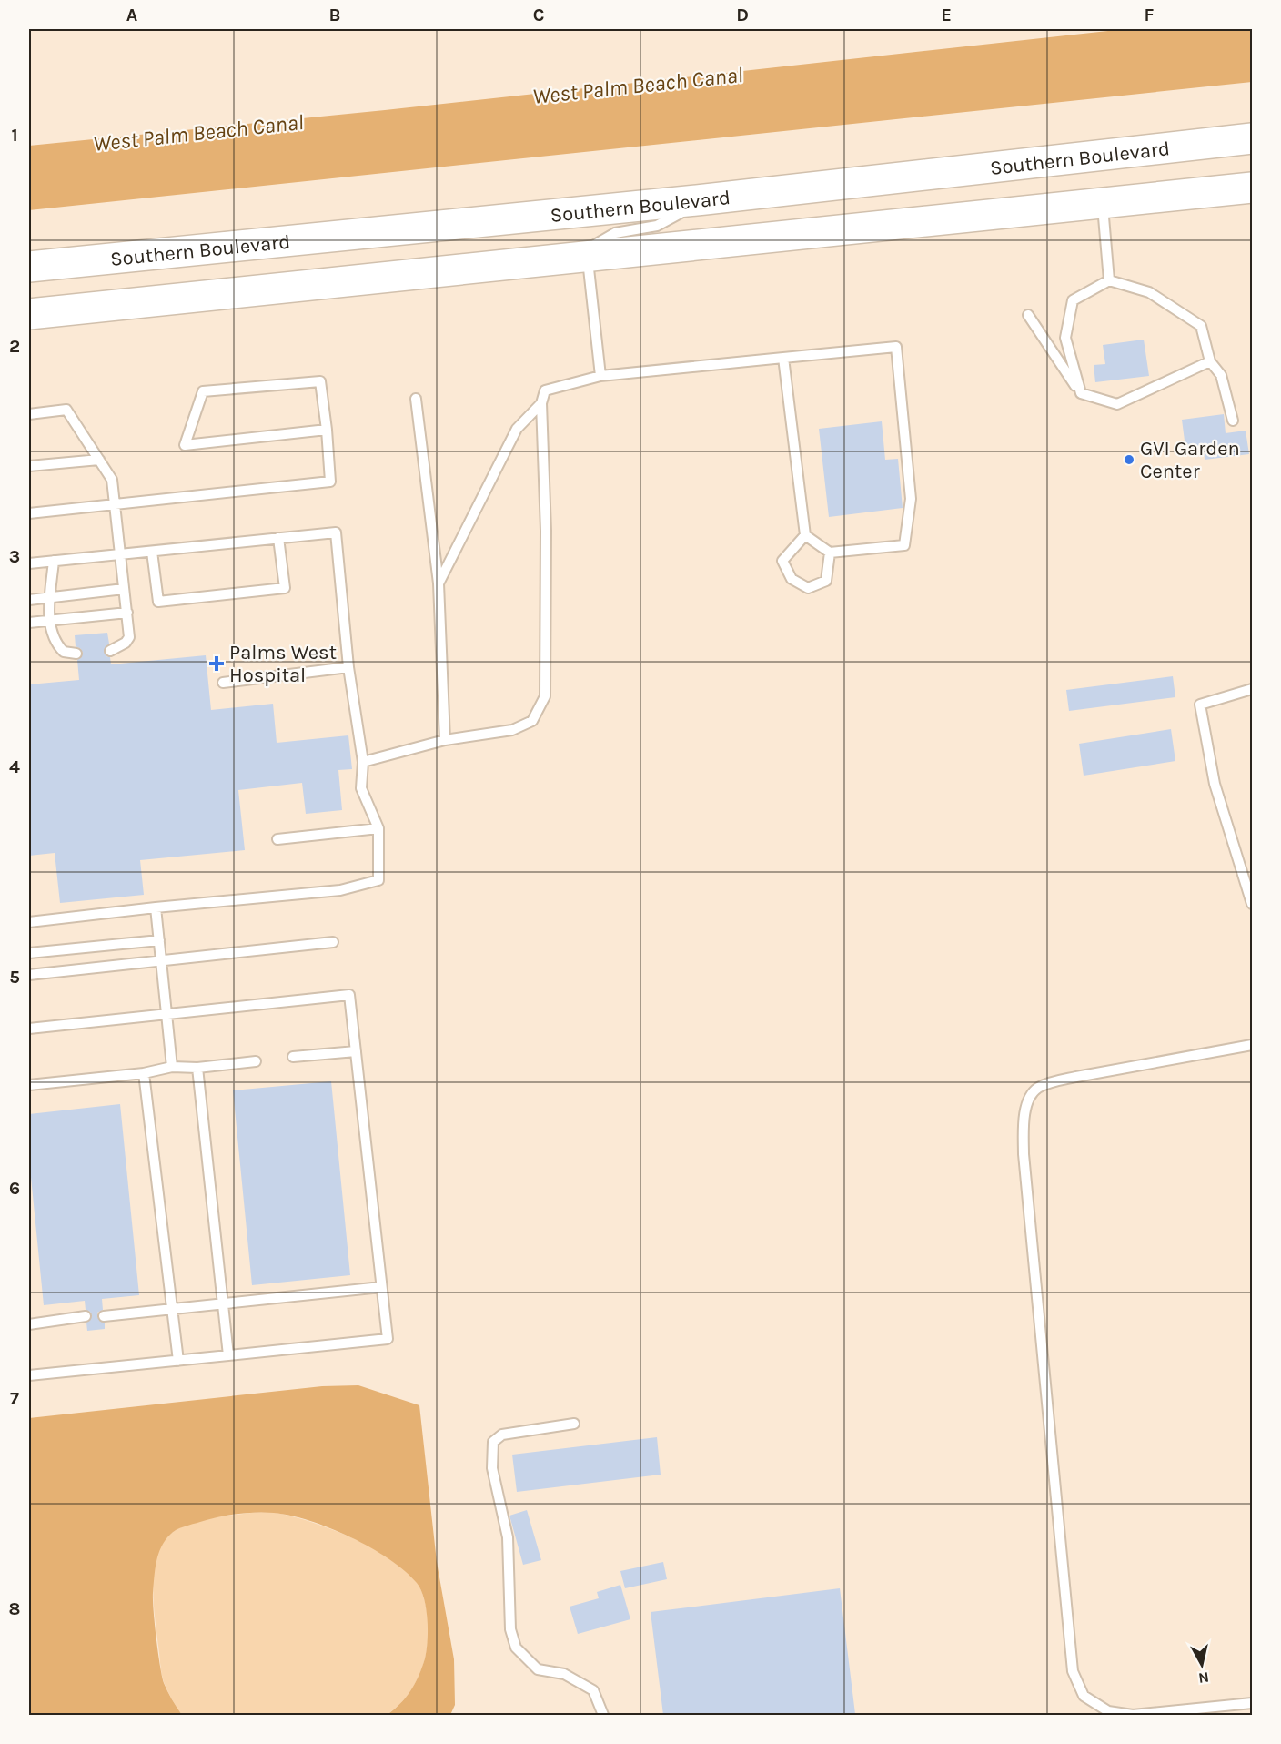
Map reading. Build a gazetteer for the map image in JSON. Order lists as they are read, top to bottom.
{
  "streets": {
    "highway": ["Southern Boulevard"]
  },
  "water": ["West Palm Beach Canal"],
  "places": {
    "other": ["GVI Garden Center"],
    "health": ["Palms West Hospital"]
  },
  "north": "bottom",
  "grid": {
    "columns": [
      "A",
      "B",
      "C",
      "D",
      "E",
      "F"
    ],
    "rows": [
      "1",
      "2",
      "3",
      "4",
      "5",
      "6",
      "7",
      "8"
    ]
  }
}
